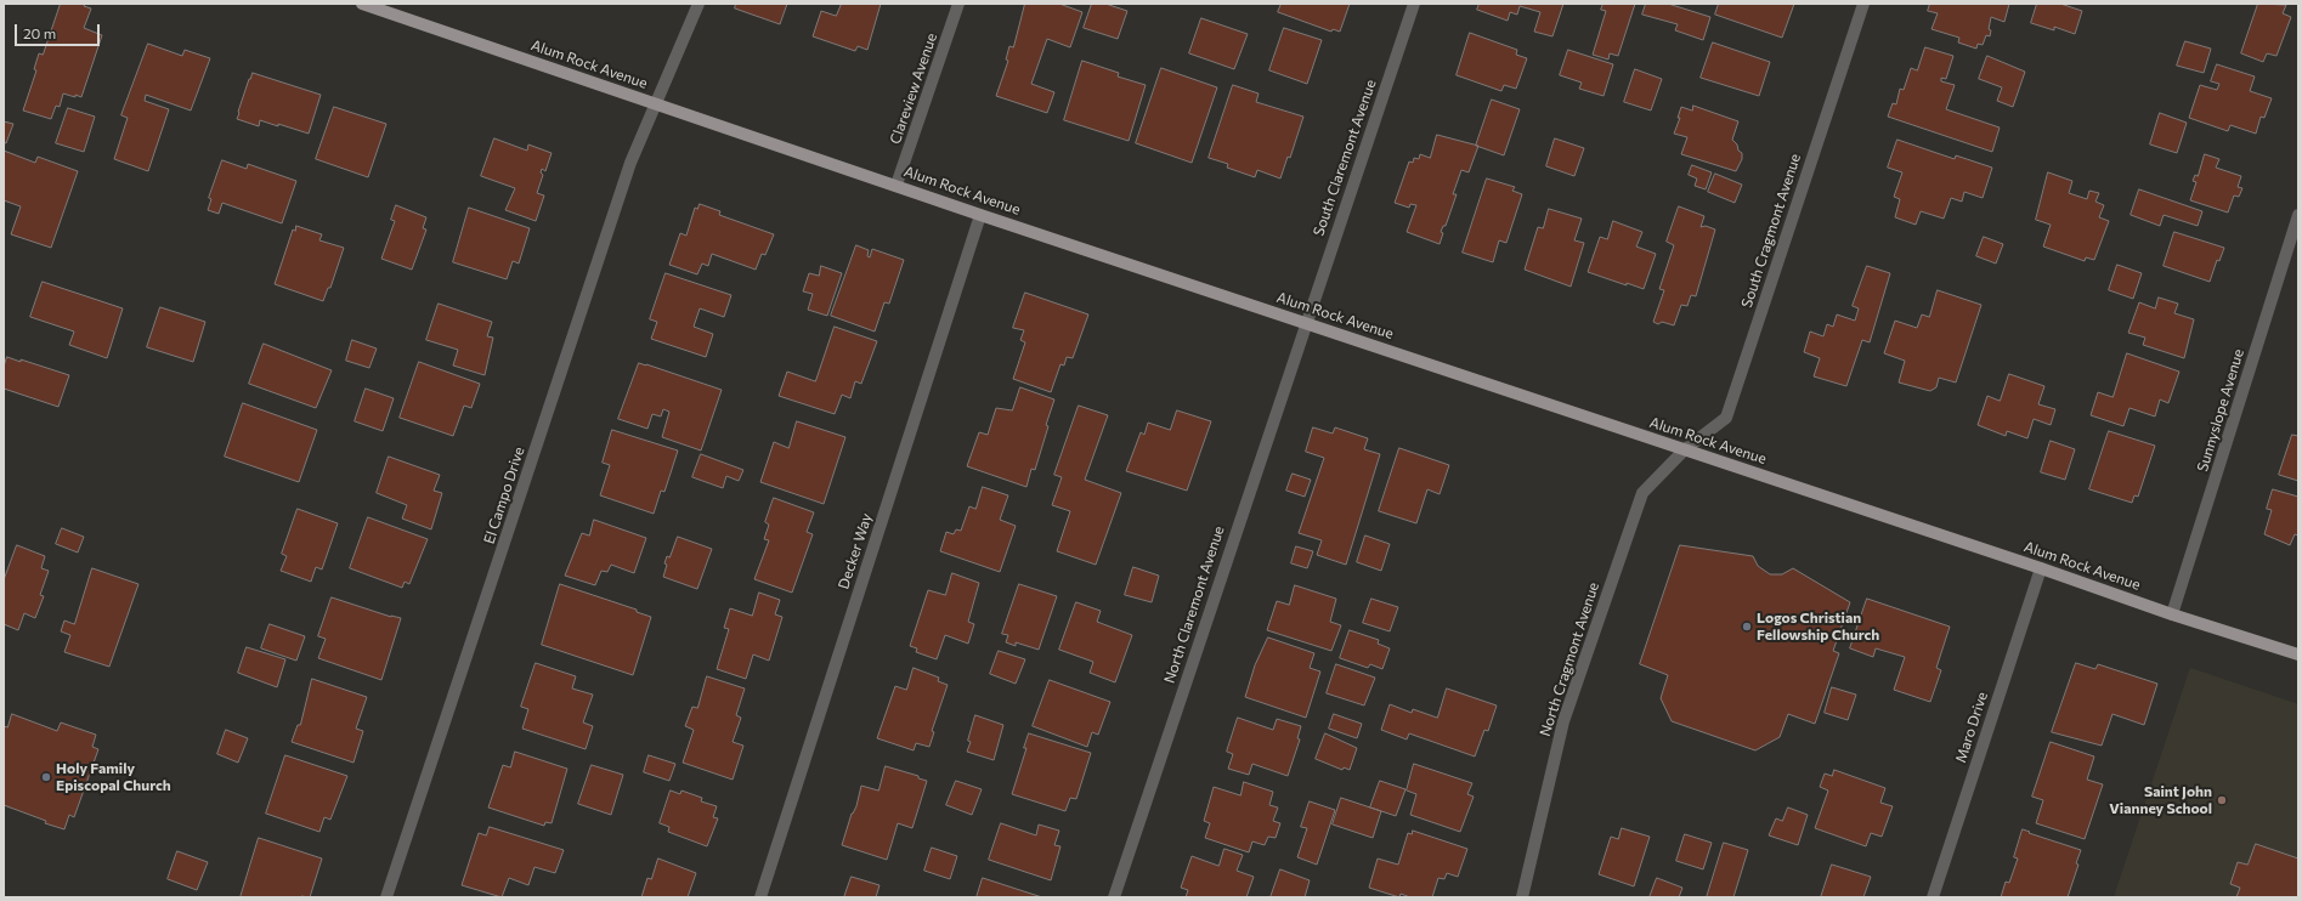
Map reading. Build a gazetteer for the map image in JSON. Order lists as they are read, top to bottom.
{
  "streets": {
    "main road": ["Alum Rock Avenue"],
    "street": [
      "Clareview Avenue",
      "South Claremont Avenue",
      "South Cragmont Avenue",
      "Sunnyslope Avenue",
      "El Campo Drive",
      "Decker Way",
      "North Claremont Avenue",
      "North Cragmont Avenue",
      "Maro Drive"
    ]
  },
  "crossings": [
    ["Alum Rock Avenue", "Clareview Avenue"],
    ["Alum Rock Avenue", "South Claremont Avenue"],
    ["Alum Rock Avenue", "South Cragmont Avenue"],
    ["Alum Rock Avenue", "Sunnyslope Avenue"],
    ["Alum Rock Avenue", "El Campo Drive"],
    ["Alum Rock Avenue", "Decker Way"],
    ["Alum Rock Avenue", "North Claremont Avenue"],
    ["Alum Rock Avenue", "North Cragmont Avenue"],
    ["Alum Rock Avenue", "Maro Drive"],
    ["South Claremont Avenue", "North Claremont Avenue"],
    ["South Cragmont Avenue", "North Cragmont Avenue"]
  ],
  "places": ["Logos Christian Fellowship Church", "Holy Family Episcopal Church", "Saint John Vianney School"],
  "scale_bar": "20 m"
}
